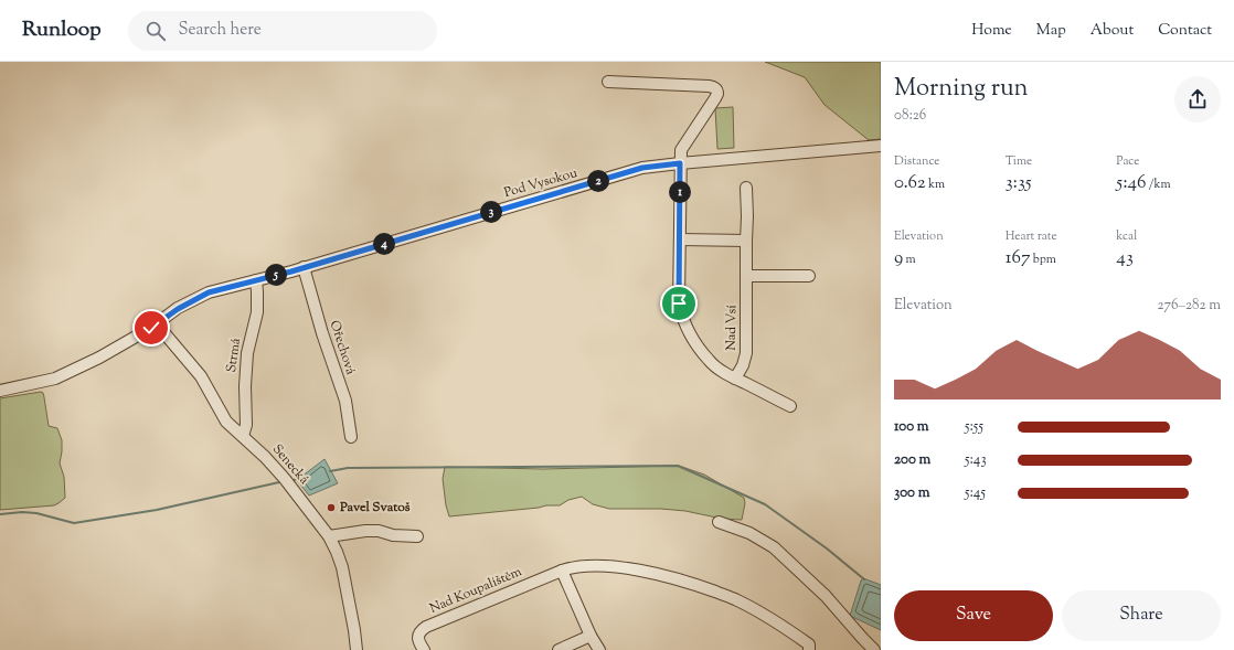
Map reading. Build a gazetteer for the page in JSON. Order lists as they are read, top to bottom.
{
  "streets": {
    "street": [
      "Pod Vysokou",
      "Nad Vsí",
      "Ořechová",
      "Strmá",
      "Senecká",
      "Nad Koupalištěm"
    ]
  },
  "crossings": [
    ["Pod Vysokou", "Nad Vsí"],
    ["Pod Vysokou", "Ořechová"],
    ["Pod Vysokou", "Strmá"],
    ["Pod Vysokou", "Senecká"],
    ["Strmá", "Senecká"]
  ],
  "places": ["Pavel Svatoš"],
  "page": {
    "header": "Runloop",
    "search": "Search here",
    "nav": [
      "Home",
      "Map",
      "About",
      "Contact"
    ],
    "heading": ["Morning run", "08:26"],
    "stats": [
      ["Distance", "0.62 km"],
      ["Time", "3:35"],
      ["Pace", "5:46 /km"],
      ["Elevation", "9 m"],
      ["Heart rate", "167 bpm"],
      ["kcal", "43"]
    ],
    "pins": [
      "2",
      "1",
      "3",
      "4",
      "5"
    ],
    "chart": ["Elevation", "276–282 m"],
    "list": [
      {
        "name": "100 m",
        "note": "5:55"
      },
      {
        "name": "200 m",
        "note": "5:43"
      },
      {
        "name": "300 m",
        "note": "5:45"
      }
    ],
    "buttons": ["Save", "Share"]
  }
}
